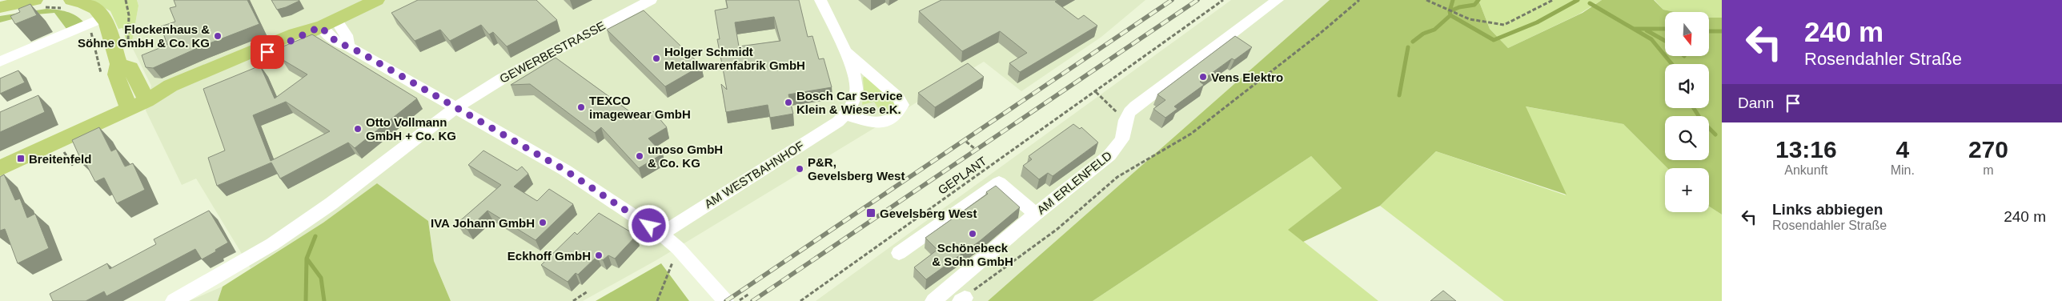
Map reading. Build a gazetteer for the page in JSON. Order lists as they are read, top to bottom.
{
  "streets": {
    "street": ["GEWERBESTRASSE", "AM WESTBAHNHOF", "AM ERLENFELD"],
    "path": ["GEPLANT"]
  },
  "places": {
    "other": [
      "Flockenhaus & Söhne GmbH & Co. KG",
      "Holger Schmidt Metallwarenfabrik GmbH",
      "Vens Elektro",
      "Bosch Car Service Klein & Wiese e.K.",
      "TEXCO imagewear GmbH",
      "Otto Vollmann GmbH + Co. KG",
      "unoso GmbH & Co. KG",
      "P&R, Gevelsberg West",
      "IVA Johann GmbH",
      "Schönebeck & Sohn GmbH",
      "Eckhoff GmbH"
    ],
    "transit": ["Breitenfeld", "Gevelsberg West"]
  },
  "north": "bottom",
  "page": {
    "turn": ["240 m", "Rosendahler Straße"],
    "map_buttons": "+",
    "then": "Dann",
    "eta": [
      "13:16",
      "Ankunft",
      "4",
      "Min.",
      "270",
      "m"
    ],
    "list": [
      {
        "name": "Links abbiegen",
        "note": "Rosendahler Straße",
        "value": "240 m"
      }
    ]
  }
}
